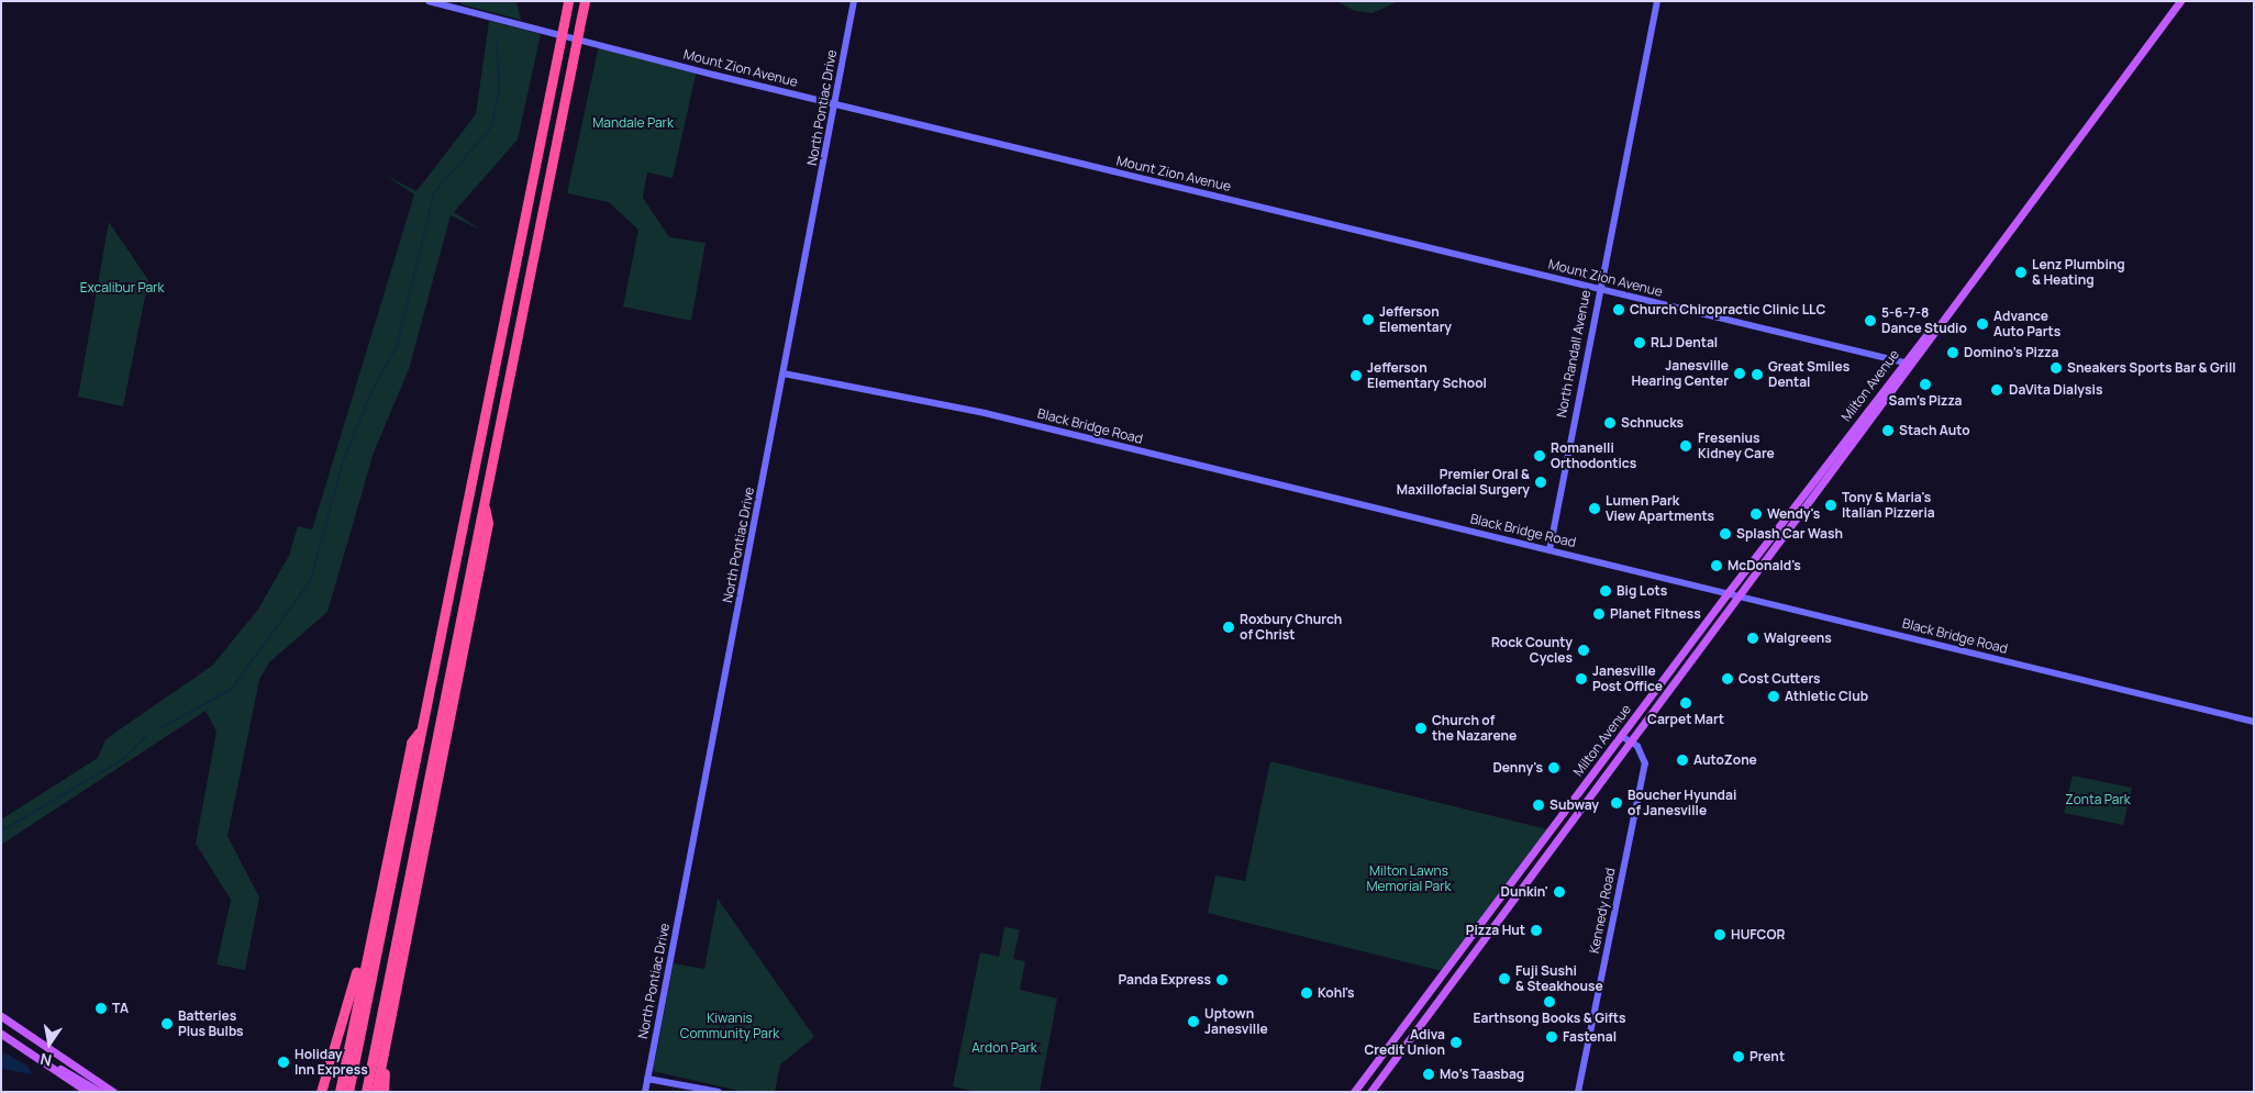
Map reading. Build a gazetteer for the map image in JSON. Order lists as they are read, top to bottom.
{
  "streets": {
    "main road": ["Milton Avenue"],
    "street": [
      "Mount Zion Avenue",
      "North Pontiac Drive",
      "North Randall Avenue",
      "Black Bridge Road",
      "Kennedy Road"
    ]
  },
  "crossings": [
    ["Mount Zion Avenue", "North Pontiac Drive"],
    ["Mount Zion Avenue", "North Randall Avenue"],
    ["Mount Zion Avenue", "Milton Avenue"],
    ["North Pontiac Drive", "Black Bridge Road"],
    ["North Randall Avenue", "Black Bridge Road"],
    ["Milton Avenue", "Black Bridge Road"],
    ["Milton Avenue", "Kennedy Road"]
  ],
  "parks": [
    "Mandale Park",
    "Excalibur Park",
    "Zonta Park",
    "Milton Lawns Memorial Park",
    "Kiwanis Community Park",
    "Ardon Park"
  ],
  "places": [
    "Lenz Plumbing & Heating",
    "Church Chiropractic Clinic LLC",
    "Jefferson Elementary",
    "5-6-7-8 Dance Studio",
    "Advance Auto Parts",
    "RLJ Dental",
    "Domino’s Pizza",
    "Sneakers Sports Bar & Grill",
    "Janesville Hearing Center",
    "Great Smiles Dental",
    "Jefferson Elementary School",
    "Sam's Pizza",
    "DaVita Dialysis",
    "Schnucks",
    "Stach Auto",
    "Fresenius Kidney Care",
    "Romanelli Orthodontics",
    "Premier Oral & Maxillofacial Surgery",
    "Tony & Maria's Italian Pizzeria",
    "Lumen Park View Apartments",
    "Wendy's",
    "Splash Car Wash",
    "McDonald's",
    "Big Lots",
    "Planet Fitness",
    "Roxbury Church of Christ",
    "Walgreens",
    "Rock County Cycles",
    "Janesville Post Office",
    "Cost Cutters",
    "Athletic Club",
    "Carpet Mart",
    "Church of the Nazarene",
    "AutoZone",
    "Denny's",
    "Boucher Hyundai of Janesville",
    "Subway",
    "Dunkin'",
    "Pizza Hut",
    "HUFCOR",
    "Fuji Sushi & Steakhouse",
    "Panda Express",
    "Kohl's",
    "Earthsong Books & Gifts",
    "TA",
    "Uptown Janesville",
    "Batteries Plus Bulbs",
    "Fastenal",
    "Adiva Credit Union",
    "Prent",
    "Holiday Inn Express",
    "Mo's Taasbag"
  ],
  "north": "bottom"
}
